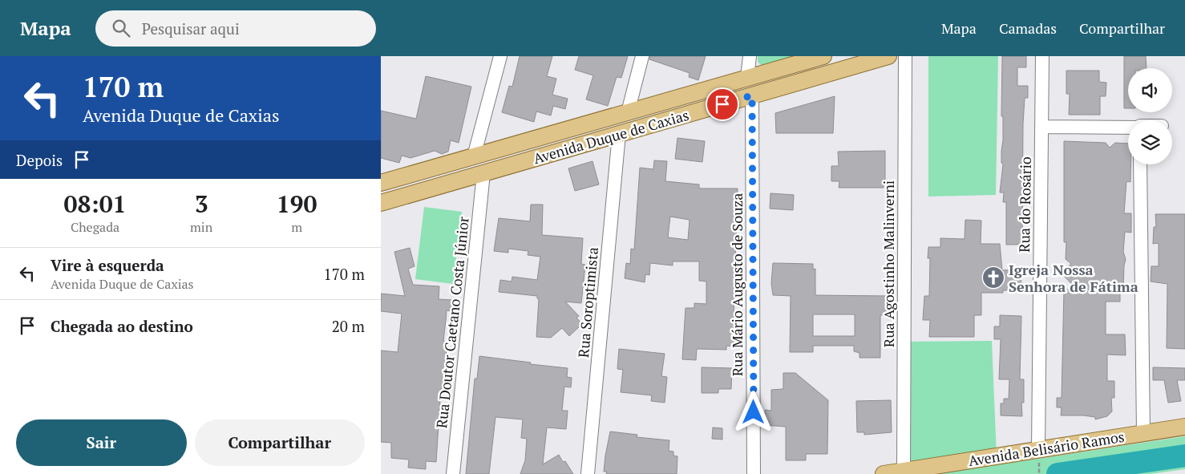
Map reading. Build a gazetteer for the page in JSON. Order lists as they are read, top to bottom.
{
  "streets": {
    "main road": ["Avenida Duque de Caxias", "Avenida Belisário Ramos"],
    "street": [
      "Rua do Rosário",
      "Rua Agostinho Malinverni",
      "Rua Mário Augusto de Souza",
      "Rua Soroptimista",
      "Rua Doutor Caetano Costa Júnior"
    ]
  },
  "crossings": [
    ["Avenida Duque de Caxias", "Rua Mário Augusto de Souza"],
    ["Avenida Duque de Caxias", "Rua Soroptimista"],
    ["Avenida Duque de Caxias", "Rua Doutor Caetano Costa Júnior"],
    ["Rua do Rosário", "Avenida Belisário Ramos"],
    ["Rua Agostinho Malinverni", "Avenida Belisário Ramos"]
  ],
  "places": {
    "church": ["Igreja Nossa Senhora de Fátima"]
  },
  "page": {
    "header": "Mapa",
    "search": "Pesquisar aqui",
    "nav": ["Mapa", "Camadas", "Compartilhar"],
    "turn": ["170 m", "Avenida Duque de Caxias"],
    "then": "Depois",
    "eta": [
      "08:01",
      "Chegada",
      "3",
      "min",
      "190",
      "m"
    ],
    "list": [
      {
        "name": "Vire à esquerda",
        "note": "Avenida Duque de Caxias",
        "value": "170 m"
      },
      {
        "name": "Chegada ao destino",
        "value": "20 m"
      }
    ],
    "buttons": ["Sair", "Compartilhar"]
  }
}
